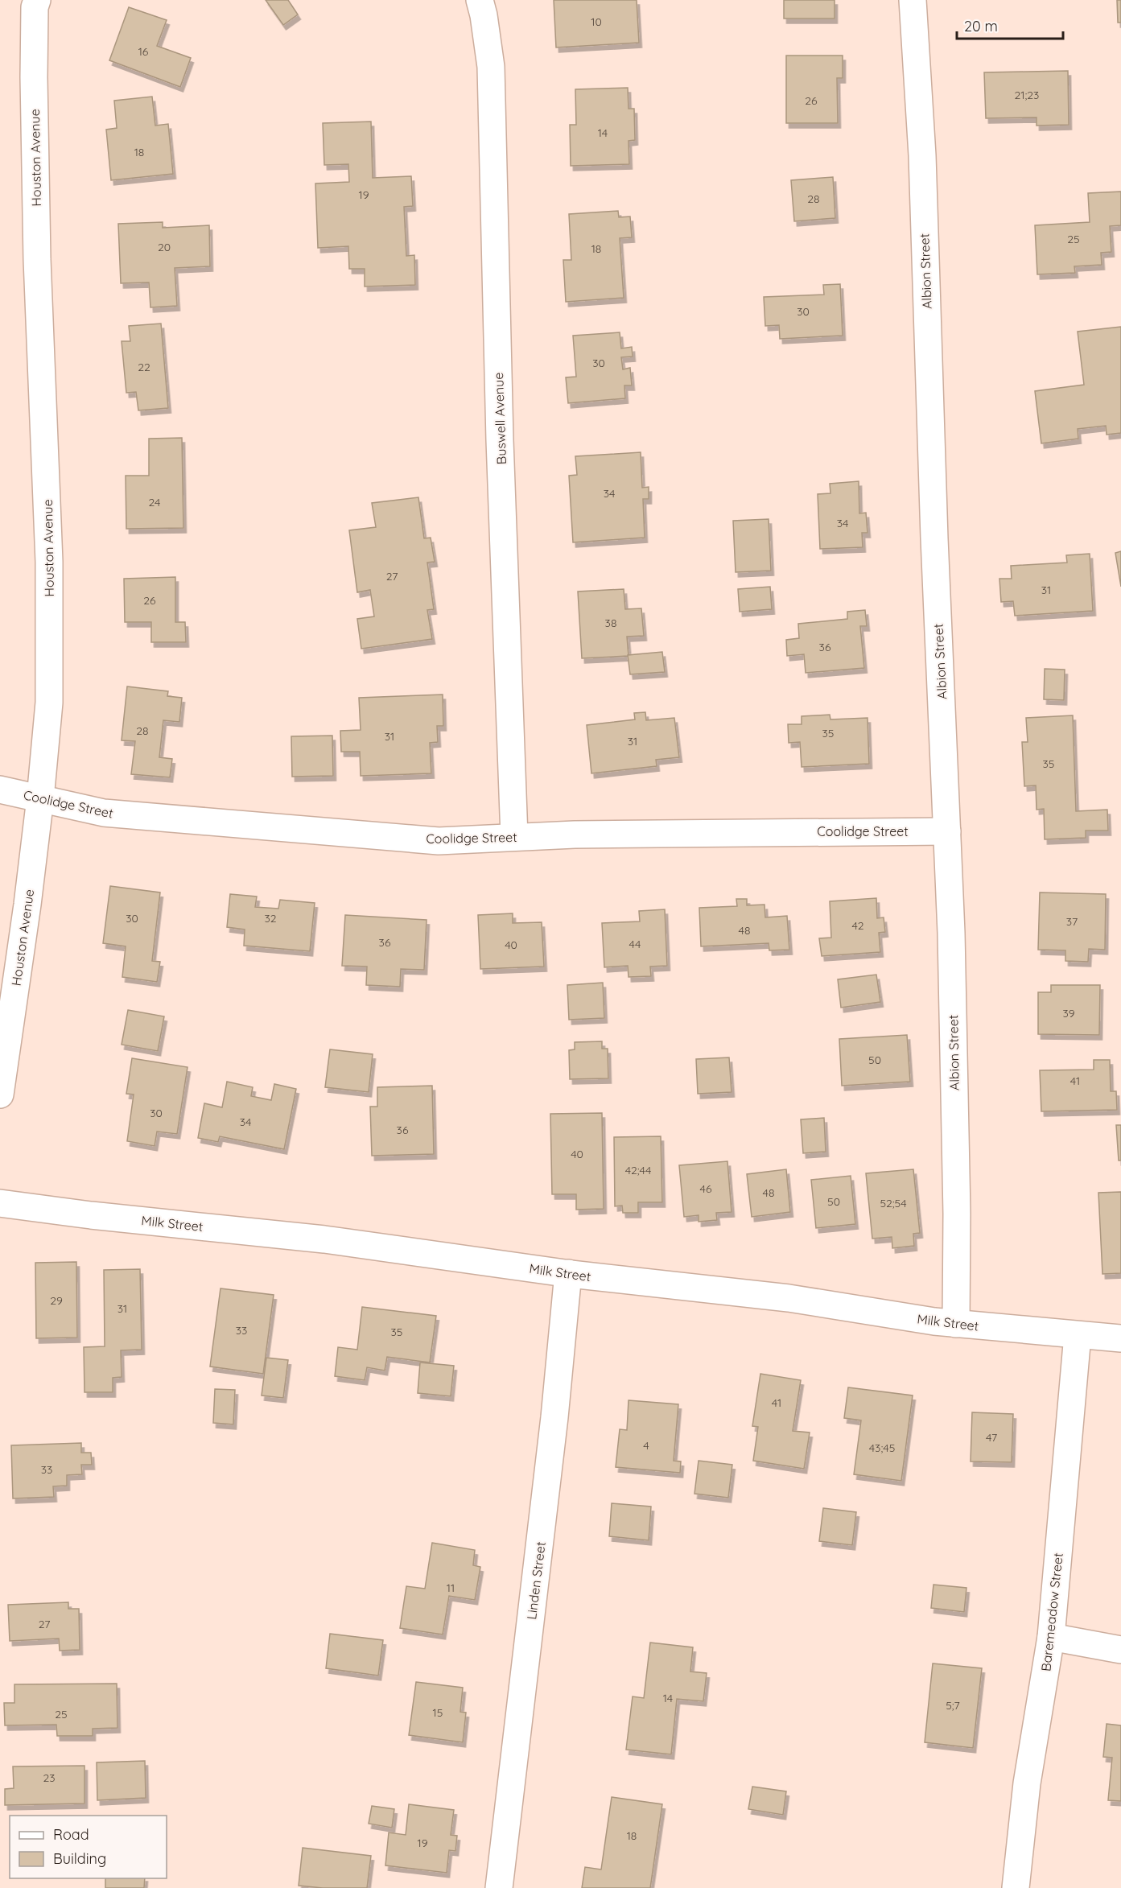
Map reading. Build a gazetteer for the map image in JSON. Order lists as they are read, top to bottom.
{
  "streets": {
    "street": [
      "Houston Avenue",
      "Albion Street",
      "Buswell Avenue",
      "Coolidge Street",
      "Milk Street",
      "Linden Street",
      "Baremeadow Street"
    ]
  },
  "crossings": [
    ["Houston Avenue", "Coolidge Street"],
    ["Albion Street", "Coolidge Street"],
    ["Albion Street", "Milk Street"],
    ["Buswell Avenue", "Coolidge Street"],
    ["Milk Street", "Linden Street"],
    ["Milk Street", "Baremeadow Street"]
  ],
  "house_numbers": [
    "10",
    "16",
    "21;23",
    "26",
    "14",
    "18",
    "19",
    "28",
    "25",
    "20",
    "18",
    "30",
    "30",
    "22",
    "34",
    "24",
    "34",
    "27",
    "31",
    "26",
    "38",
    "36",
    "28",
    "35",
    "31",
    "31",
    "35",
    "30",
    "32",
    "37",
    "42",
    "48",
    "36",
    "44",
    "40",
    "39",
    "50",
    "41",
    "30",
    "34",
    "36",
    "40",
    "42;44",
    "46",
    "48",
    "50",
    "52;54",
    "29",
    "31",
    "33",
    "35",
    "41",
    "47",
    "4",
    "43;45",
    "33",
    "11",
    "27",
    "14",
    "5;7",
    "15",
    "25",
    "23",
    "18",
    "19"
  ],
  "legend": ["Road", "Building"],
  "scale_bar": "20 m"
}
